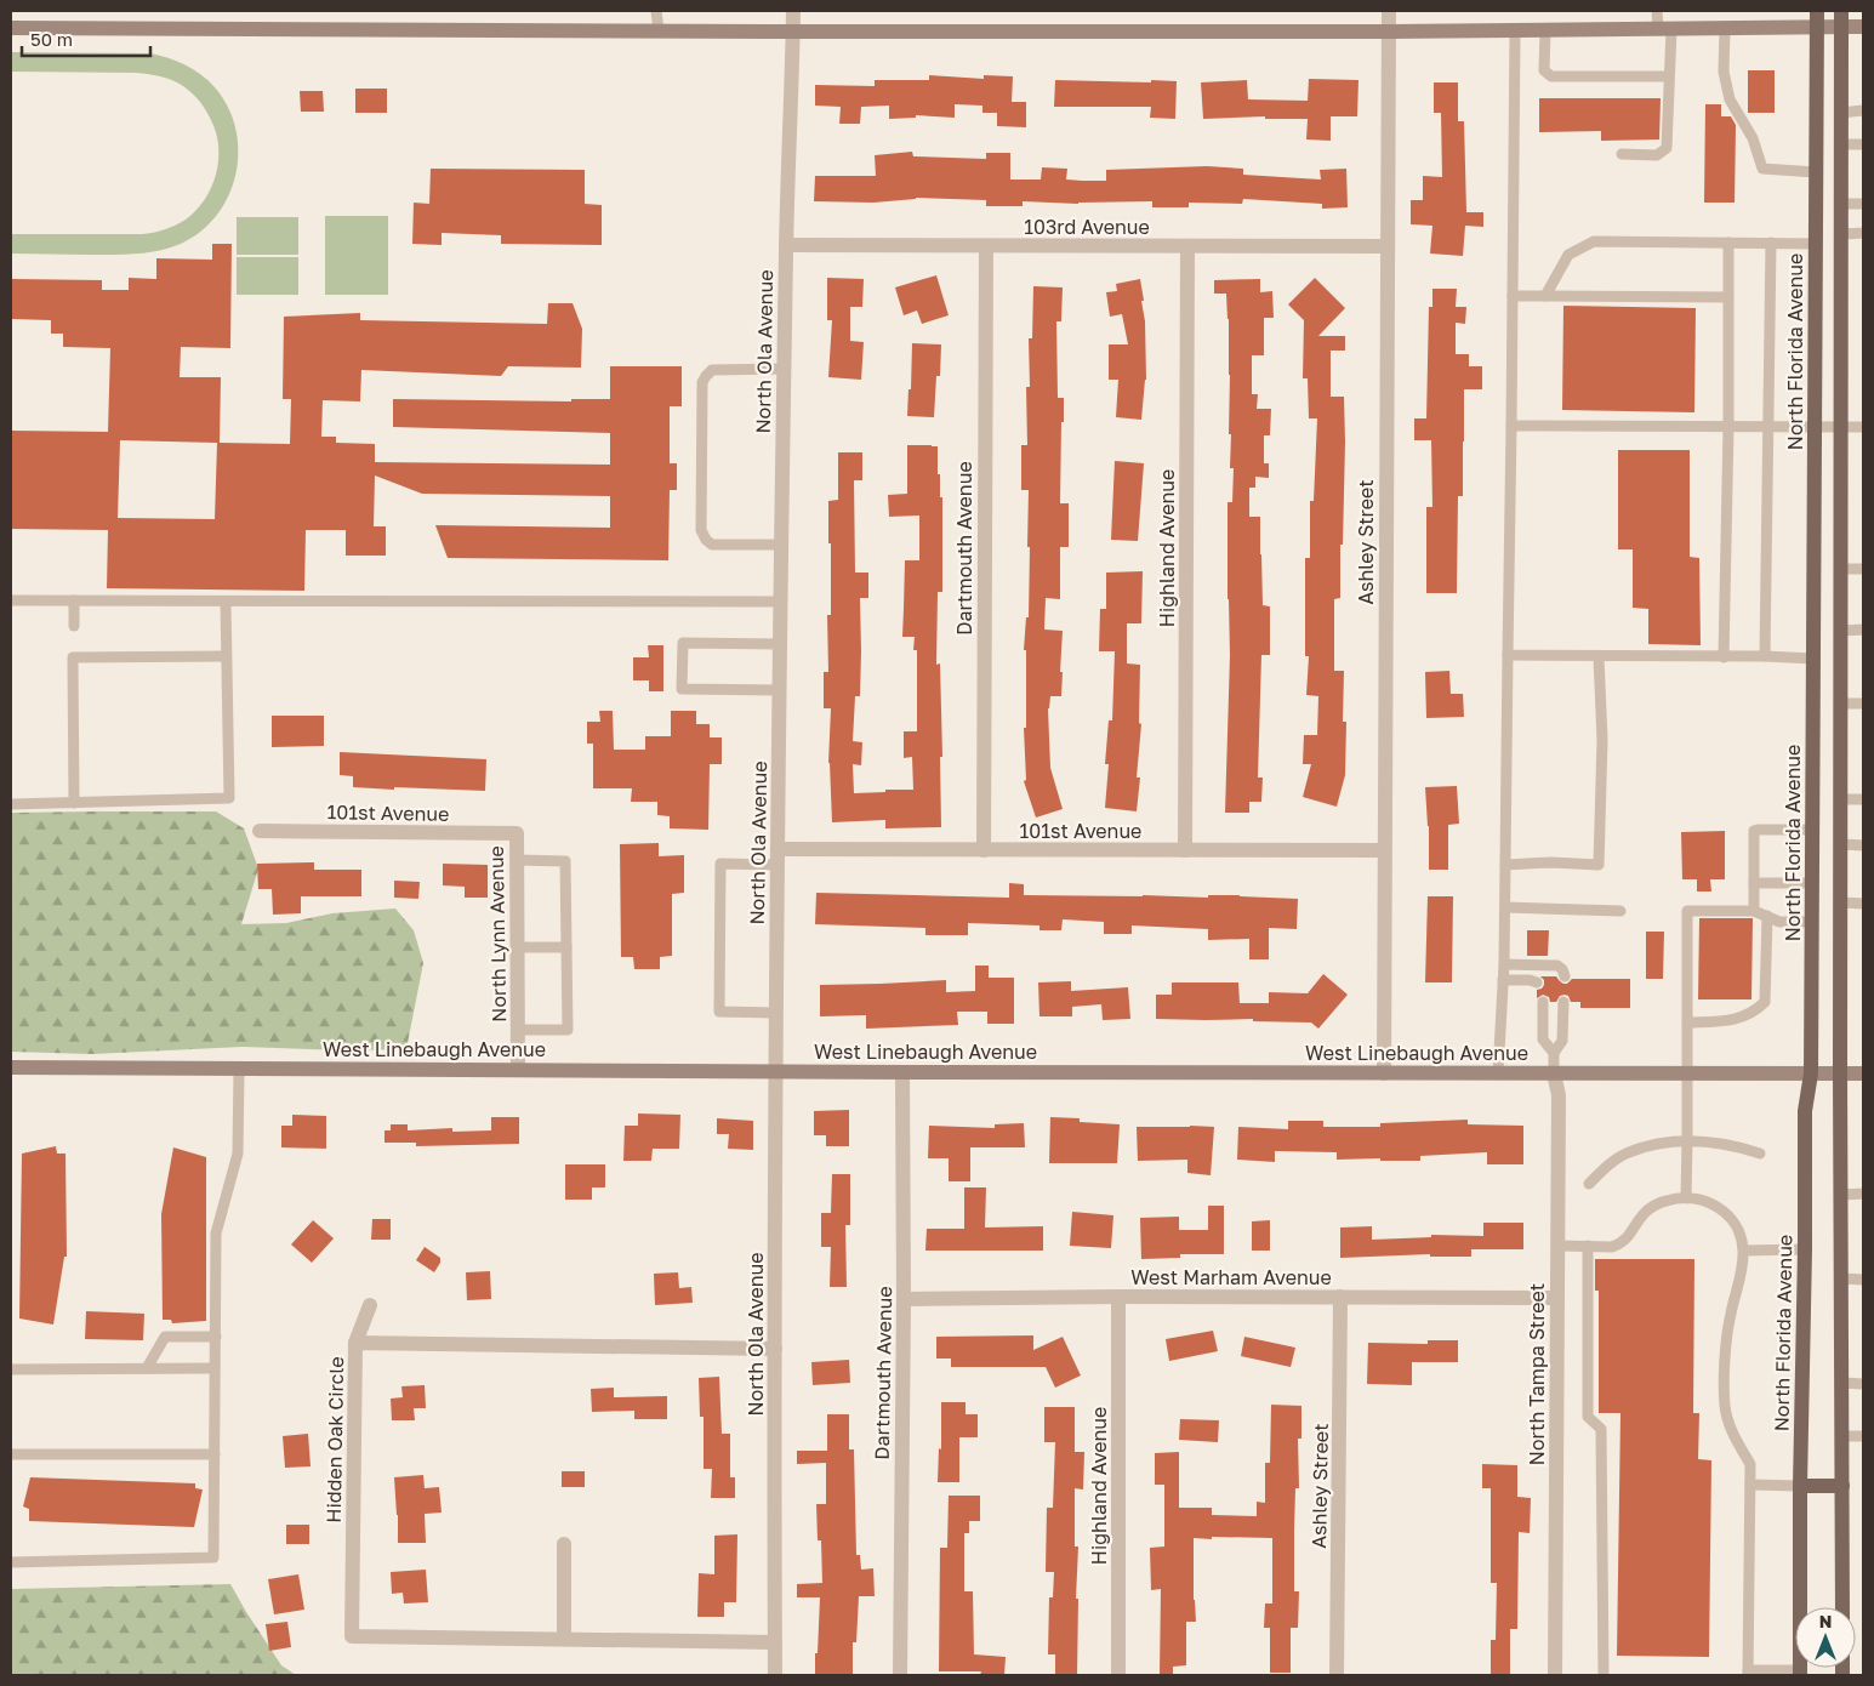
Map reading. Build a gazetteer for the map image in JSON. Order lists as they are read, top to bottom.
{
  "streets": {
    "main road": ["North Florida Avenue"],
    "street": [
      "103rd Avenue",
      "North Ola Avenue",
      "Ashley Street",
      "Dartmouth Avenue",
      "Highland Avenue",
      "101st Avenue",
      "North Lynn Avenue",
      "West Linebaugh Avenue",
      "West Marham Avenue",
      "North Tampa Street",
      "Hidden Oak Circle"
    ]
  },
  "crossings": [
    ["103rd Avenue", "North Ola Avenue"],
    ["103rd Avenue", "Ashley Street"],
    ["103rd Avenue", "Dartmouth Avenue"],
    ["103rd Avenue", "Highland Avenue"],
    ["North Ola Avenue", "101st Avenue"],
    ["North Ola Avenue", "West Linebaugh Avenue"],
    ["North Ola Avenue", "Hidden Oak Circle"],
    ["North Florida Avenue", "West Linebaugh Avenue"],
    ["Ashley Street", "101st Avenue"],
    ["Ashley Street", "West Linebaugh Avenue"],
    ["Ashley Street", "West Marham Avenue"],
    ["Dartmouth Avenue", "101st Avenue"],
    ["Dartmouth Avenue", "West Linebaugh Avenue"],
    ["Dartmouth Avenue", "West Marham Avenue"],
    ["Highland Avenue", "101st Avenue"],
    ["Highland Avenue", "West Marham Avenue"],
    ["101st Avenue", "North Lynn Avenue"],
    ["North Lynn Avenue", "West Linebaugh Avenue"],
    ["West Linebaugh Avenue", "North Tampa Street"],
    ["West Marham Avenue", "North Tampa Street"]
  ],
  "scale_bar": "50 m",
  "north": "top"
}
